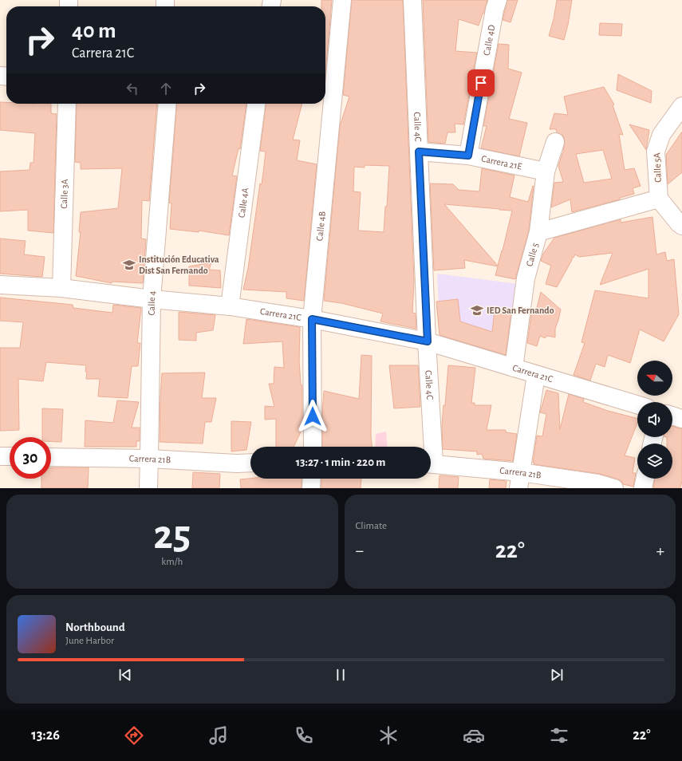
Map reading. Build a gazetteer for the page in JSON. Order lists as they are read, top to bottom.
{
  "streets": {
    "street": [
      "Calle 4D",
      "Calle 4C",
      "Carrera 21E",
      "Calle 5A",
      "Calle 3A",
      "Calle 4A",
      "Calle 4B",
      "Calle 5",
      "Calle 4",
      "Carrera 21C",
      "Carrera 21B"
    ]
  },
  "crossings": [
    ["Calle 4D", "Carrera 21E"],
    ["Calle 4C", "Carrera 21E"],
    ["Calle 4C", "Carrera 21C"],
    ["Carrera 21E", "Calle 5"],
    ["Calle 3A", "Carrera 21C"],
    ["Calle 4A", "Carrera 21C"],
    ["Calle 4B", "Carrera 21C"],
    ["Calle 5", "Carrera 21C"],
    ["Calle 4", "Carrera 21C"],
    ["Calle 4", "Carrera 21B"]
  ],
  "places": {
    "school or university": ["Institución Educativa Dist San Fernando", "IED San Fernando"]
  },
  "north": "left",
  "page": {
    "turn": ["40 m", "Carrera 21C"],
    "limit": "30",
    "trip": "13:27 · 1 min · 220 m",
    "tile": [
      ["25", "km/h"],
      "Climate"
    ],
    "heat": ["−", "22°", "+"],
    "song": ["Northbound", "June Harbor"],
    "tabs": ["13:26", "22°"]
  }
}
